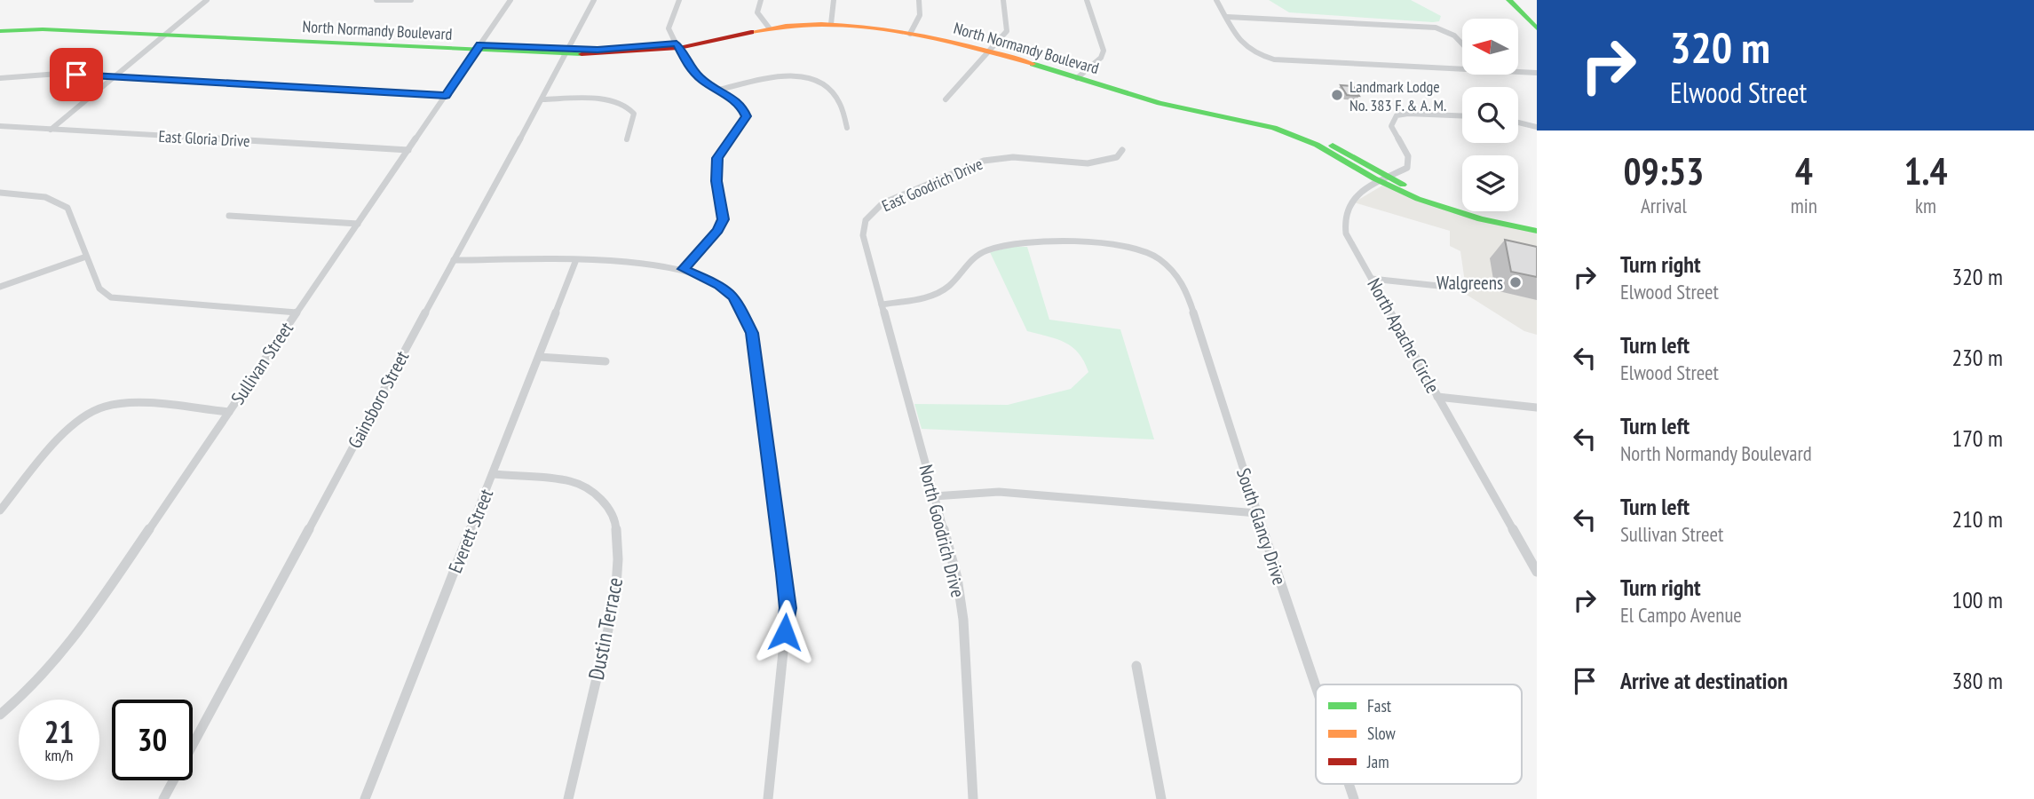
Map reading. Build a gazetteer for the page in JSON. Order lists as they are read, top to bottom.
{
  "streets": {
    "street": [
      "North Normandy Boulevard",
      "East Gloria Drive",
      "East Goodrich Drive",
      "North Apache Circle",
      "Sullivan Street",
      "Gainsboro Street",
      "South Glancy Drive",
      "Everett Street",
      "North Goodrich Drive",
      "Dustin Terrace"
    ]
  },
  "crossings": [
    ["North Normandy Boulevard", "North Apache Circle"],
    ["North Normandy Boulevard", "Sullivan Street"],
    ["North Normandy Boulevard", "Gainsboro Street"],
    ["East Gloria Drive", "Sullivan Street"],
    ["East Goodrich Drive", "South Glancy Drive"],
    ["East Goodrich Drive", "North Goodrich Drive"],
    ["South Glancy Drive", "North Goodrich Drive"],
    ["Everett Street", "Dustin Terrace"]
  ],
  "places": ["Landmark Lodge No. 383 F. & A. M.", "Walgreens"],
  "legend": ["Fast", "Slow", "Jam"],
  "north": "left",
  "page": {
    "turn": ["320 m", "Elwood Street"],
    "eta": [
      "09:53",
      "Arrival",
      "4",
      "min",
      "1.4",
      "km"
    ],
    "list": [
      {
        "name": "Turn right",
        "note": "Elwood Street",
        "value": "320 m"
      },
      {
        "name": "Turn left",
        "note": "Elwood Street",
        "value": "230 m"
      },
      {
        "name": "Turn left",
        "note": "North Normandy Boulevard",
        "value": "170 m"
      },
      {
        "name": "Turn left",
        "note": "Sullivan Street",
        "value": "210 m"
      },
      {
        "name": "Turn right",
        "note": "El Campo Avenue",
        "value": "100 m"
      },
      {
        "name": "Arrive at destination",
        "value": "380 m"
      }
    ],
    "speed": "21 km/h",
    "limit": "30"
  }
}
